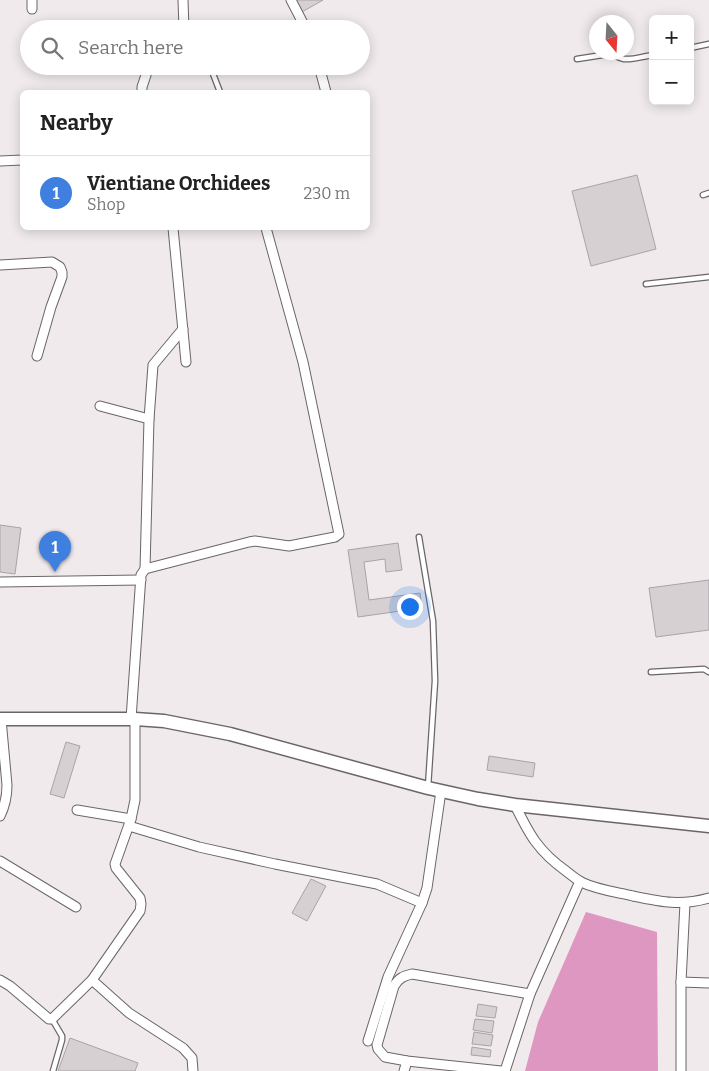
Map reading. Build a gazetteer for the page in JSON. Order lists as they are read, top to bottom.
{
  "north": "bottom",
  "page": {
    "map_buttons": ["+", "−"],
    "search": "Search here",
    "heading": "Nearby",
    "list": [
      {
        "mark": "1",
        "name": "Vientiane Orchidees",
        "note": "Shop",
        "value": "230 m"
      }
    ],
    "pins": "1"
  }
}
